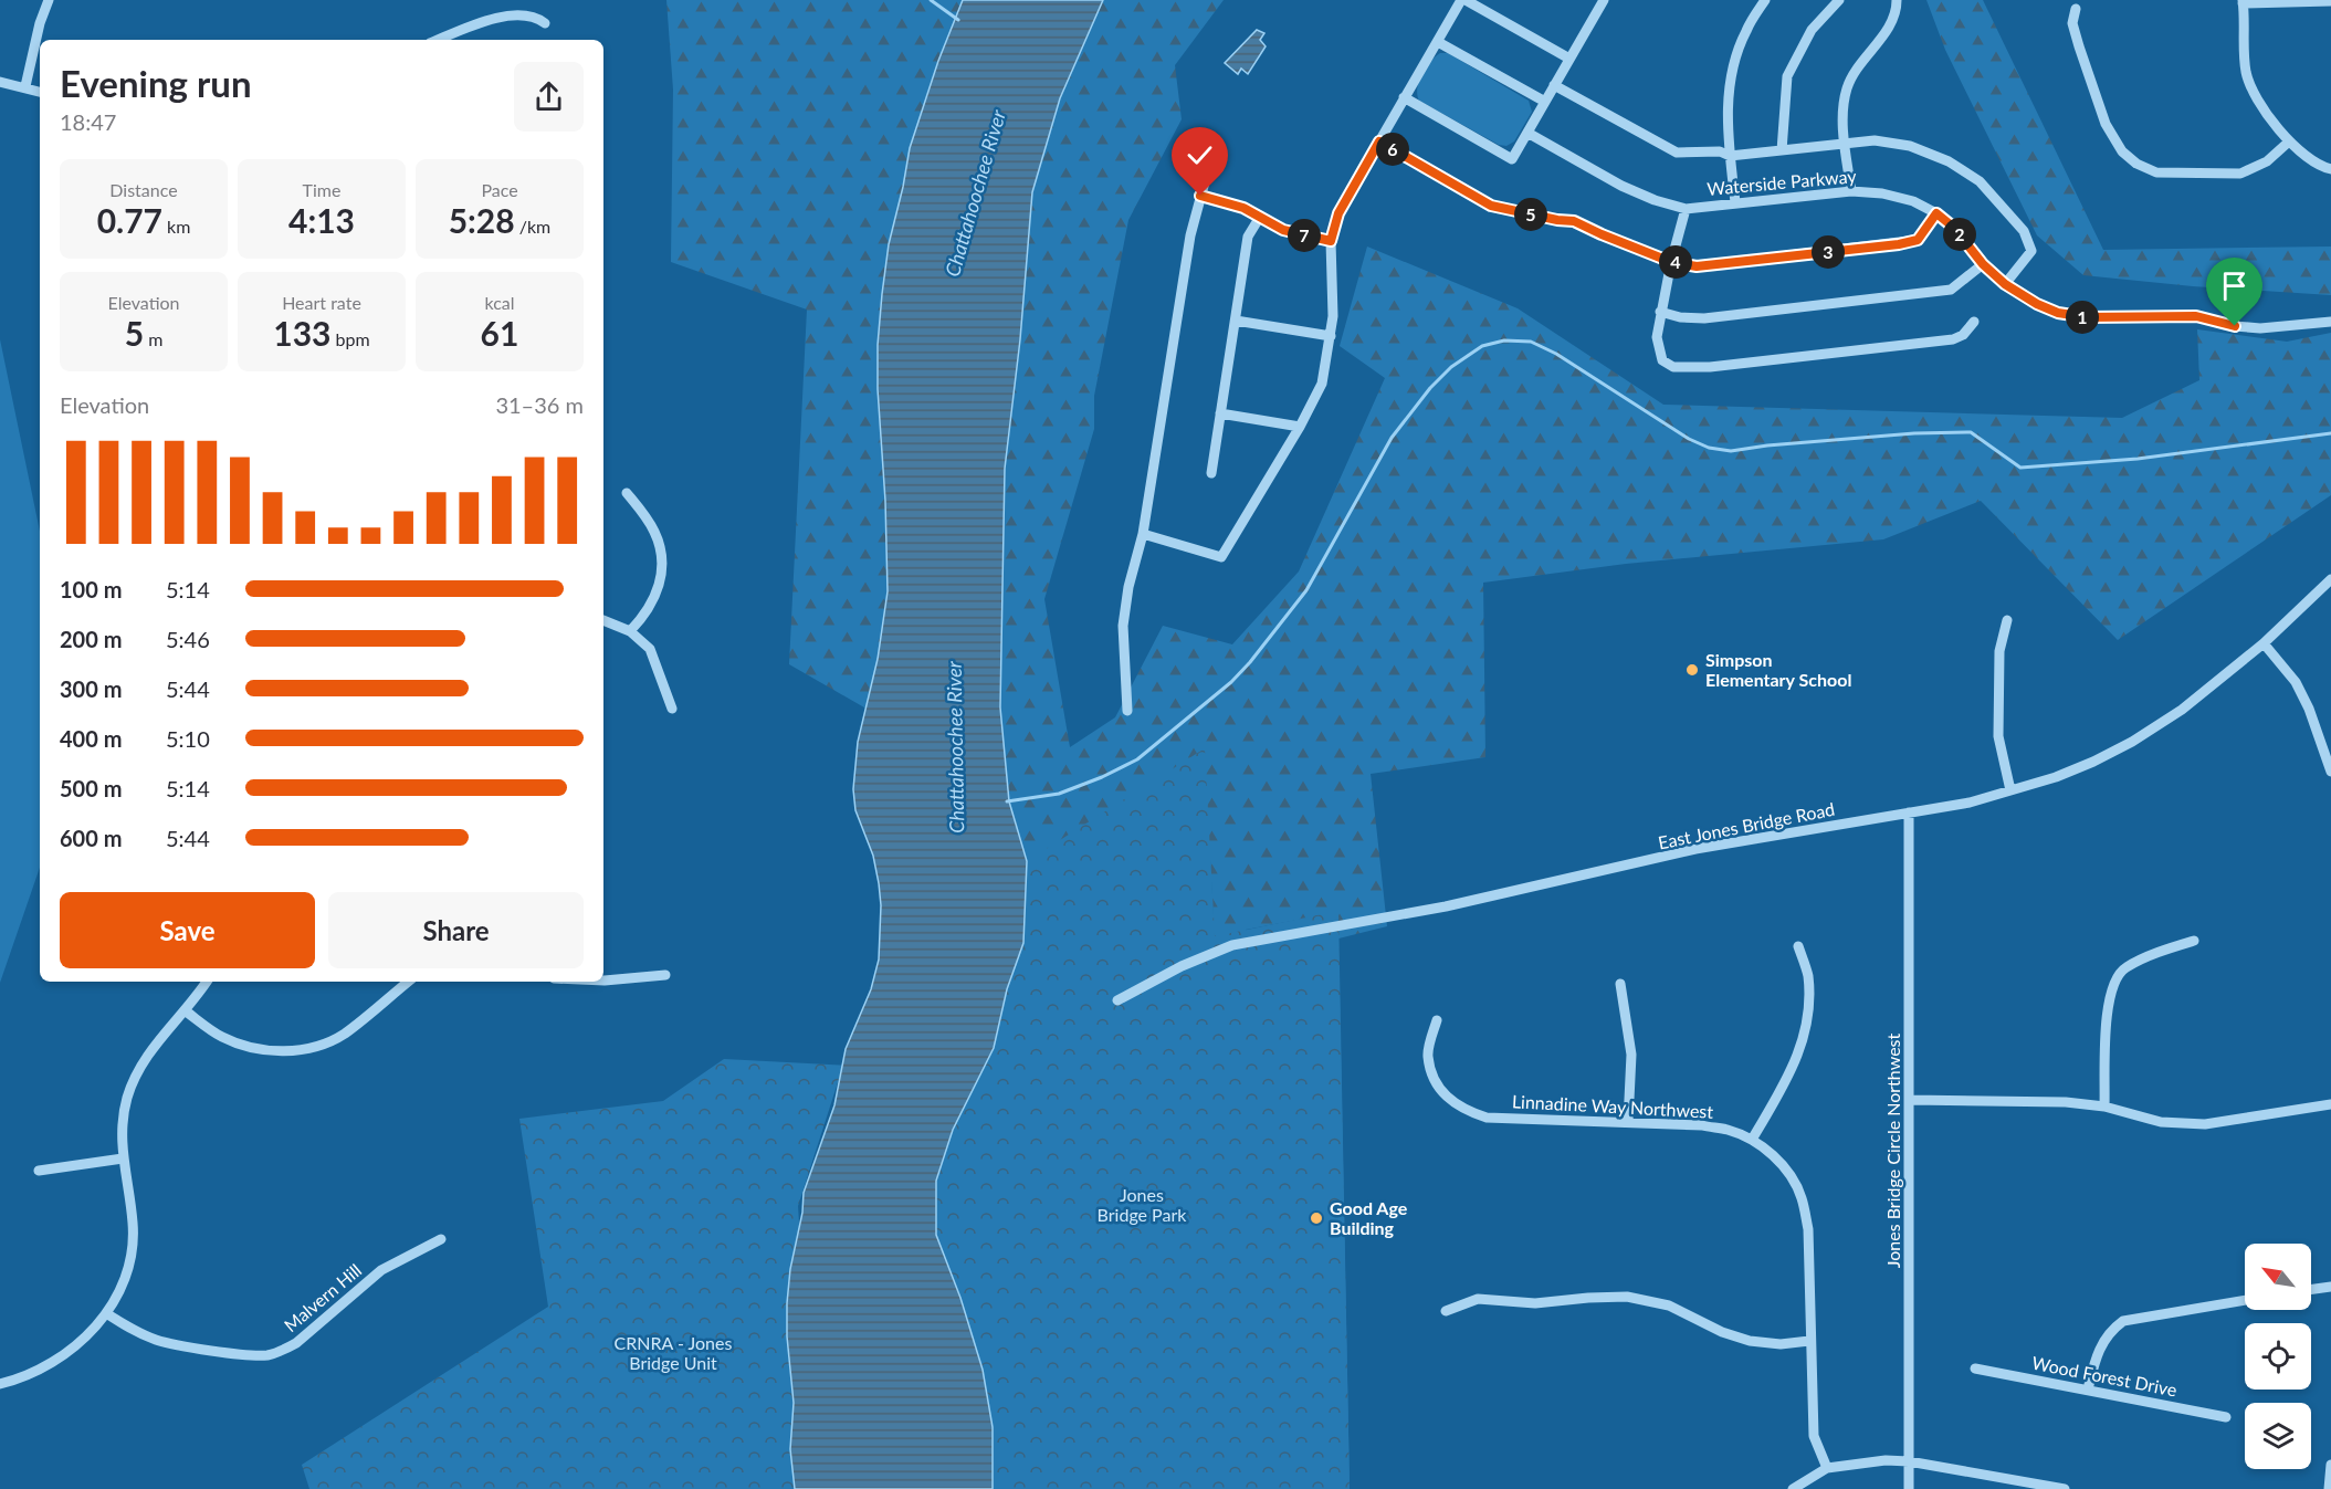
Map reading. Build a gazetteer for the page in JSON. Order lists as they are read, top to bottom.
{
  "streets": {
    "street": [
      "Waterside Parkway",
      "East Jones Bridge Road",
      "Linnadine Way Northwest",
      "Jones Bridge Circle Northwest",
      "Malvern Hill",
      "Wood Forest Drive"
    ]
  },
  "crossings": [
    ["East Jones Bridge Road", "Jones Bridge Circle Northwest"]
  ],
  "water": ["Chattahoochee River"],
  "parks": ["Jones Bridge Park", "CRNRA - Jones Bridge Unit"],
  "places": ["Simpson Elementary School", "Good Age Building"],
  "north": "top left",
  "page": {
    "heading": ["Evening run", "18:47"],
    "pins": [
      "6",
      "5",
      "2",
      "7",
      "3",
      "4",
      "1"
    ],
    "stats": [
      ["Distance", "0.77 km"],
      ["Time", "4:13"],
      ["Pace", "5:28 /km"],
      ["Elevation", "5 m"],
      ["Heart rate", "133 bpm"],
      ["kcal", "61"]
    ],
    "chart": ["Elevation", "31–36 m"],
    "list": [
      {
        "name": "100 m",
        "note": "5:14"
      },
      {
        "name": "200 m",
        "note": "5:46"
      },
      {
        "name": "300 m",
        "note": "5:44"
      },
      {
        "name": "400 m",
        "note": "5:10"
      },
      {
        "name": "500 m",
        "note": "5:14"
      },
      {
        "name": "600 m",
        "note": "5:44"
      }
    ],
    "buttons": ["Save", "Share"]
  }
}
